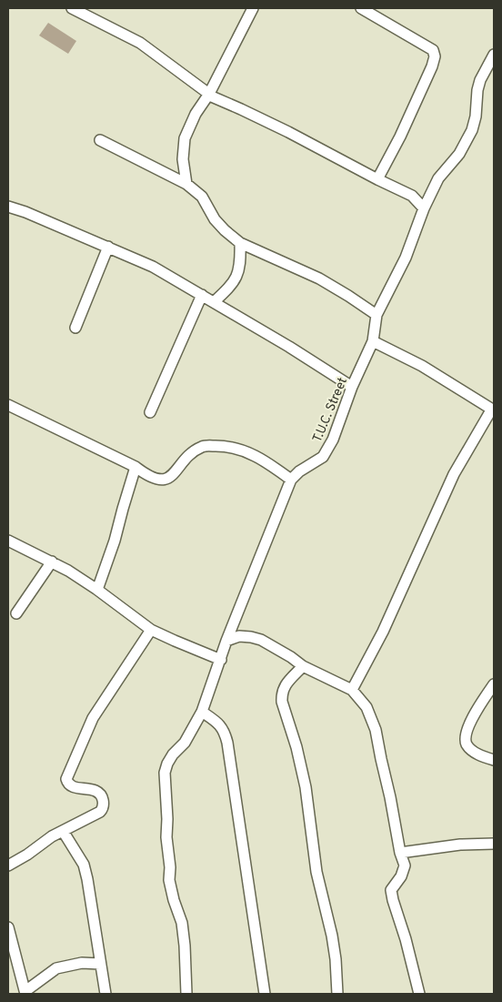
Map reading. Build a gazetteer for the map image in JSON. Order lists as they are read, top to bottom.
{
  "streets": {
    "street": ["T.U.C. Street"]
  }
}
